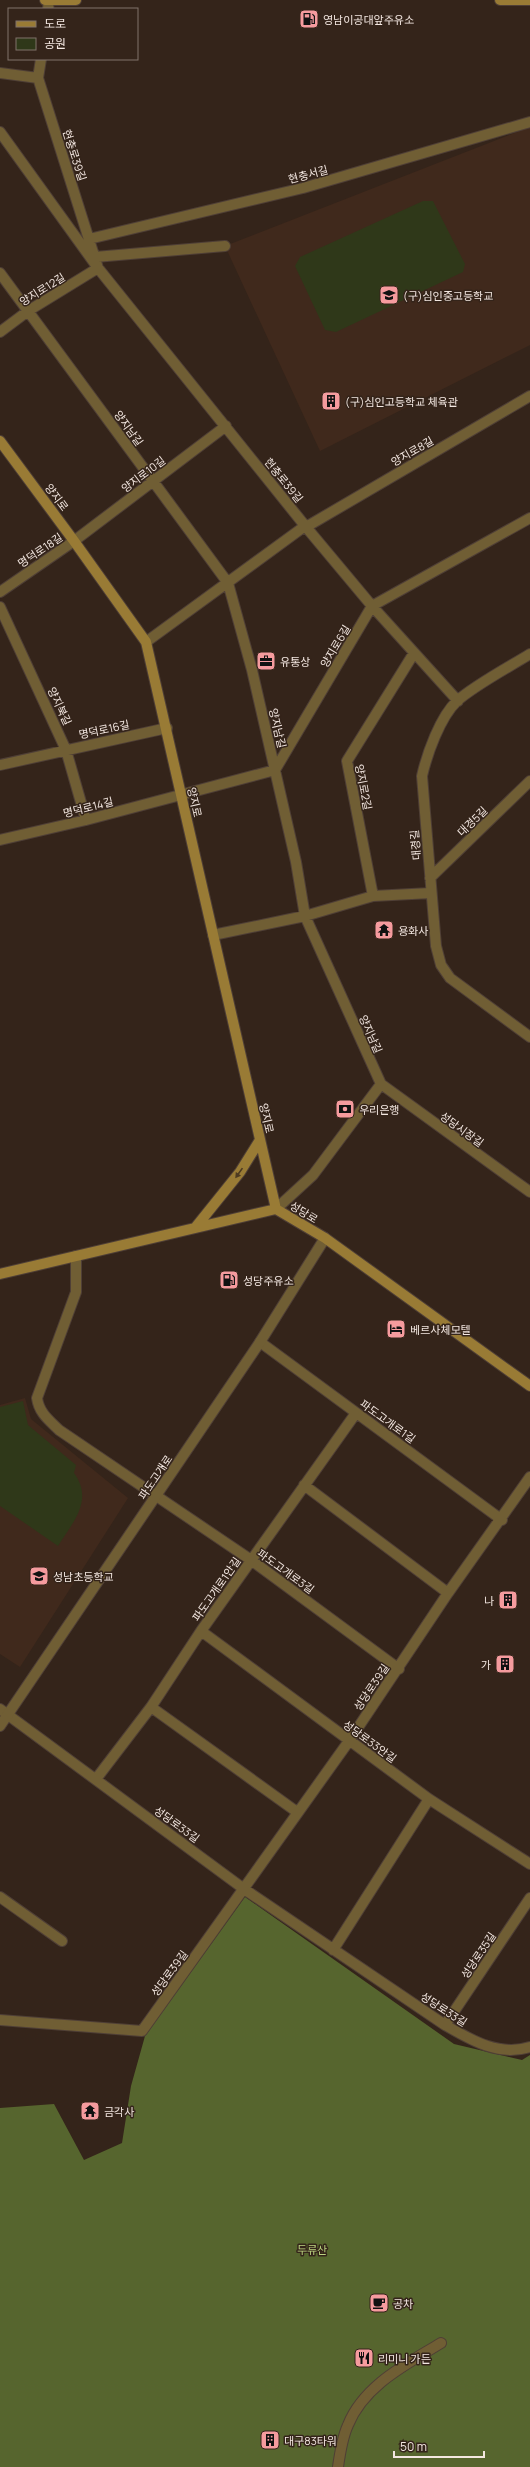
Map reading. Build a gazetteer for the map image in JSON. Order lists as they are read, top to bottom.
{
  "streets": {
    "main road": ["양지로", "성당로"],
    "street": [
      "현충로39길",
      "현충서길",
      "양지로12길",
      "양지남길",
      "양지로8길",
      "양지로10길",
      "명덕로18길",
      "양지로6길",
      "양지북길",
      "명덕로16길",
      "양지로2길",
      "명덕로14길",
      "대경5길",
      "대경길",
      "성당시장길",
      "파도고개로1길",
      "파도고개로",
      "파도고개로3길",
      "파도고개로1안길",
      "성당로39길",
      "성당로33안길",
      "성당로33길",
      "성당로35길"
    ]
  },
  "crossings": [
    ["현충로39길", "현충서길"],
    ["현충로39길", "양지로12길"],
    ["현충로39길", "양지로8길"],
    ["현충로39길", "양지로10길"],
    ["현충로39길", "양지로6길"],
    ["현충로39길", "양지로2길"],
    ["현충로39길", "대경길"],
    ["양지로12길", "양지남길"],
    ["양지남길", "양지로8길"],
    ["양지남길", "양지로10길"],
    ["양지남길", "양지로6길"],
    ["양지남길", "성당시장길"],
    ["양지로8길", "양지로"],
    ["양지로10길", "양지로"],
    ["양지로10길", "명덕로18길"],
    ["양지로", "명덕로18길"],
    ["양지로", "명덕로16길"],
    ["양지로", "명덕로14길"],
    ["양지로", "성당로"],
    ["양지북길", "명덕로16길"],
    ["양지북길", "명덕로14길"],
    ["대경5길", "대경길"],
    ["성당로", "파도고개로"],
    ["성당로", "파도고개로3길"],
    ["파도고개로1길", "파도고개로"],
    ["파도고개로1길", "파도고개로1안길"],
    ["파도고개로1길", "성당로39길"],
    ["파도고개로", "파도고개로3길"],
    ["파도고개로", "성당로33길"],
    ["파도고개로3길", "파도고개로1안길"],
    ["파도고개로3길", "성당로39길"],
    ["파도고개로1안길", "성당로33안길"],
    ["파도고개로1안길", "성당로33길"],
    ["성당로39길", "성당로33안길"],
    ["성당로39길", "성당로33길"],
    ["성당로33길", "성당로35길"]
  ],
  "parks": ["두류산"],
  "places": {
    "fuel station": ["영남이공대앞주유소", "성당주유소"],
    "school or university": ["(구)심인중고등학교", "성남초등학교"],
    "building": [
      "(구)심인고등학교 체육관",
      "나",
      "가",
      "대구83타워"
    ],
    "office": ["유통상"],
    "temple": ["용화사", "금각사"],
    "bank": ["우리은행"],
    "hotel": ["베르사체모텔"],
    "cafe": ["공차"],
    "restaurant": ["리미니 가든"]
  },
  "legend": ["도로", "공원"],
  "scale_bar": "50 m"
}
